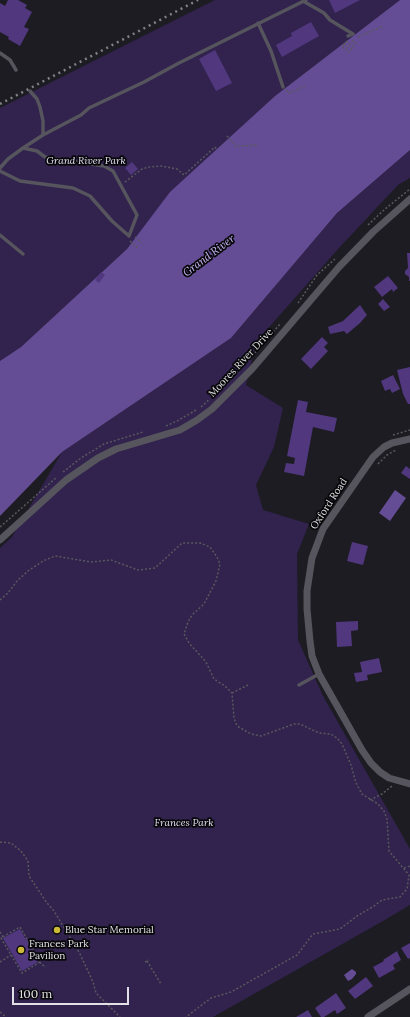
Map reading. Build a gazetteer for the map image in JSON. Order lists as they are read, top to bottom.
{
  "streets": {
    "street": ["Moores River Drive", "Oxford Road"]
  },
  "water": ["Grand River"],
  "parks": ["Grand River Park", "Frances Park"],
  "places": ["Blue Star Memorial", "Frances Park Pavilion"],
  "scale_bar": "100 m"
}
